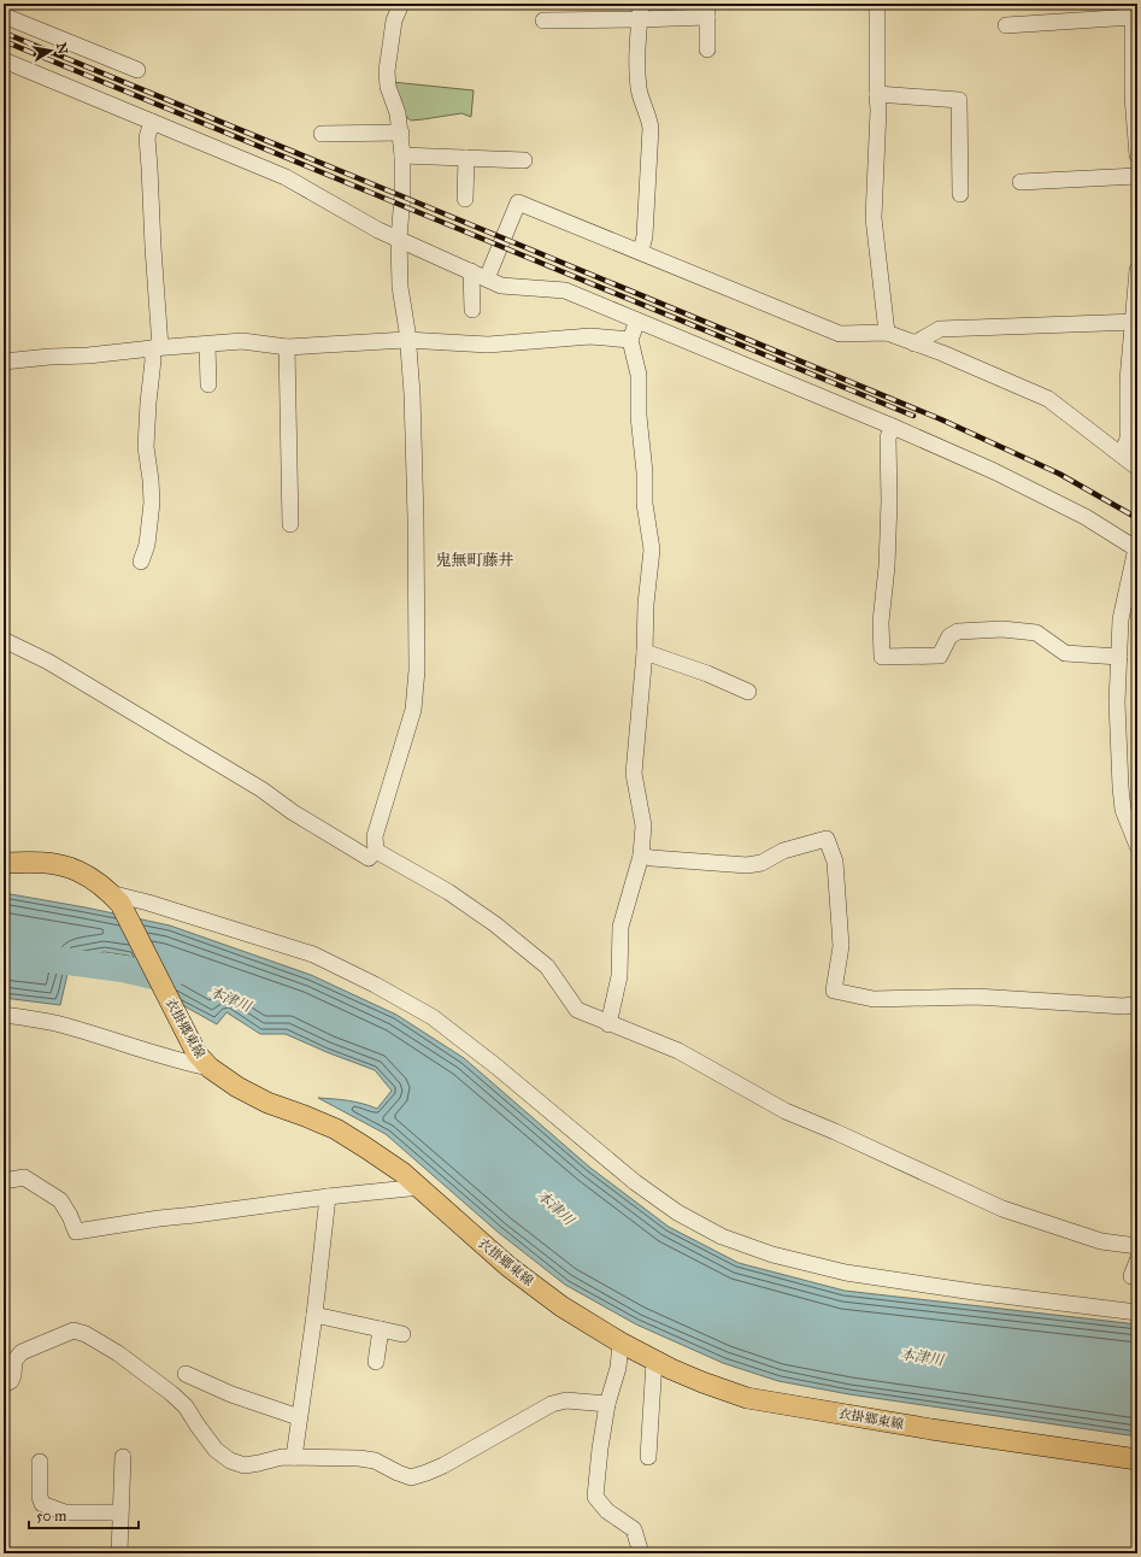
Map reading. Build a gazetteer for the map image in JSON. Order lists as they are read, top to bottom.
{
  "streets": {
    "main road": ["衣掛郷東線"]
  },
  "districts": ["鬼無町藤井"],
  "water": ["本津川"],
  "scale_bar": "50 m",
  "north": "right"
}
